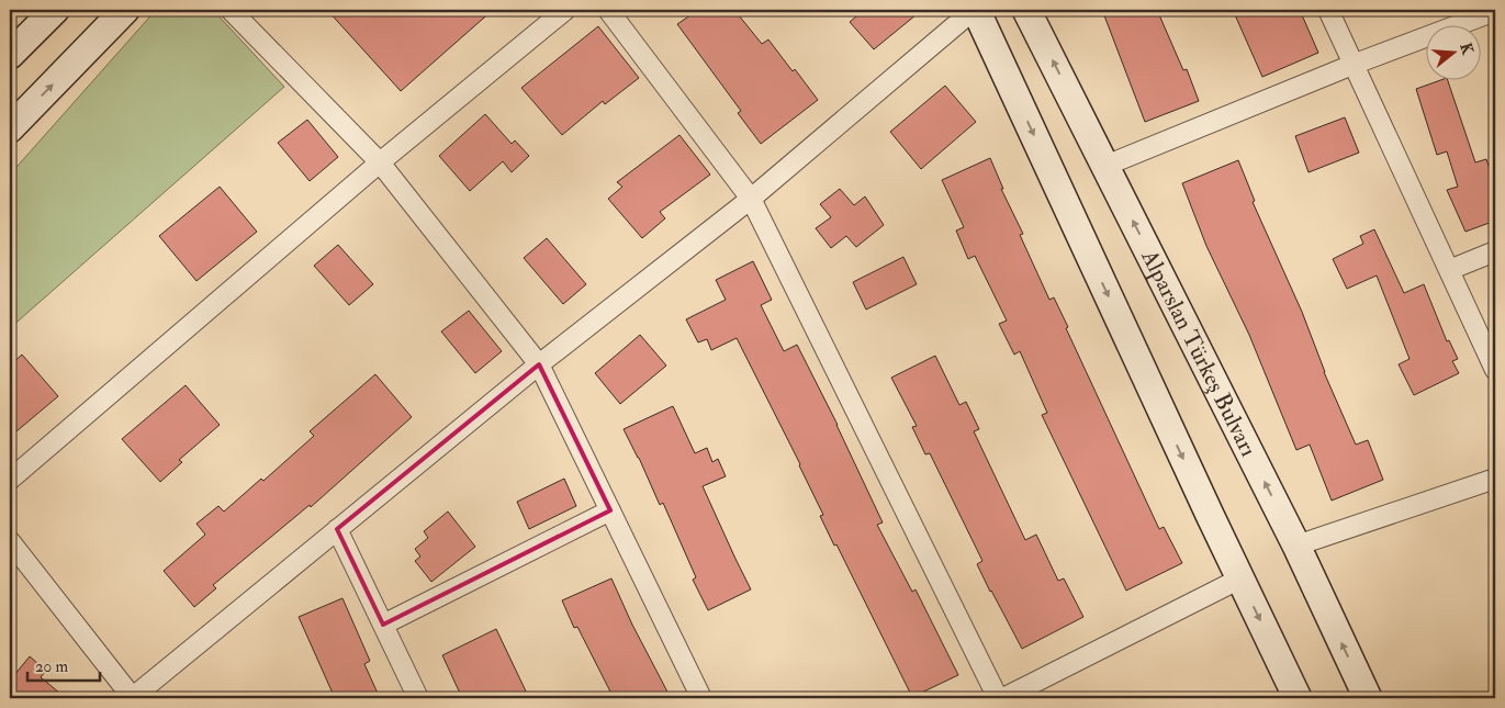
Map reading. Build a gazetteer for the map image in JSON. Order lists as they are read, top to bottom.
{
  "streets": {
    "main road": ["Alparslan Türkeş Bulvarı"]
  },
  "scale_bar": "20 m",
  "north": "right"
}
